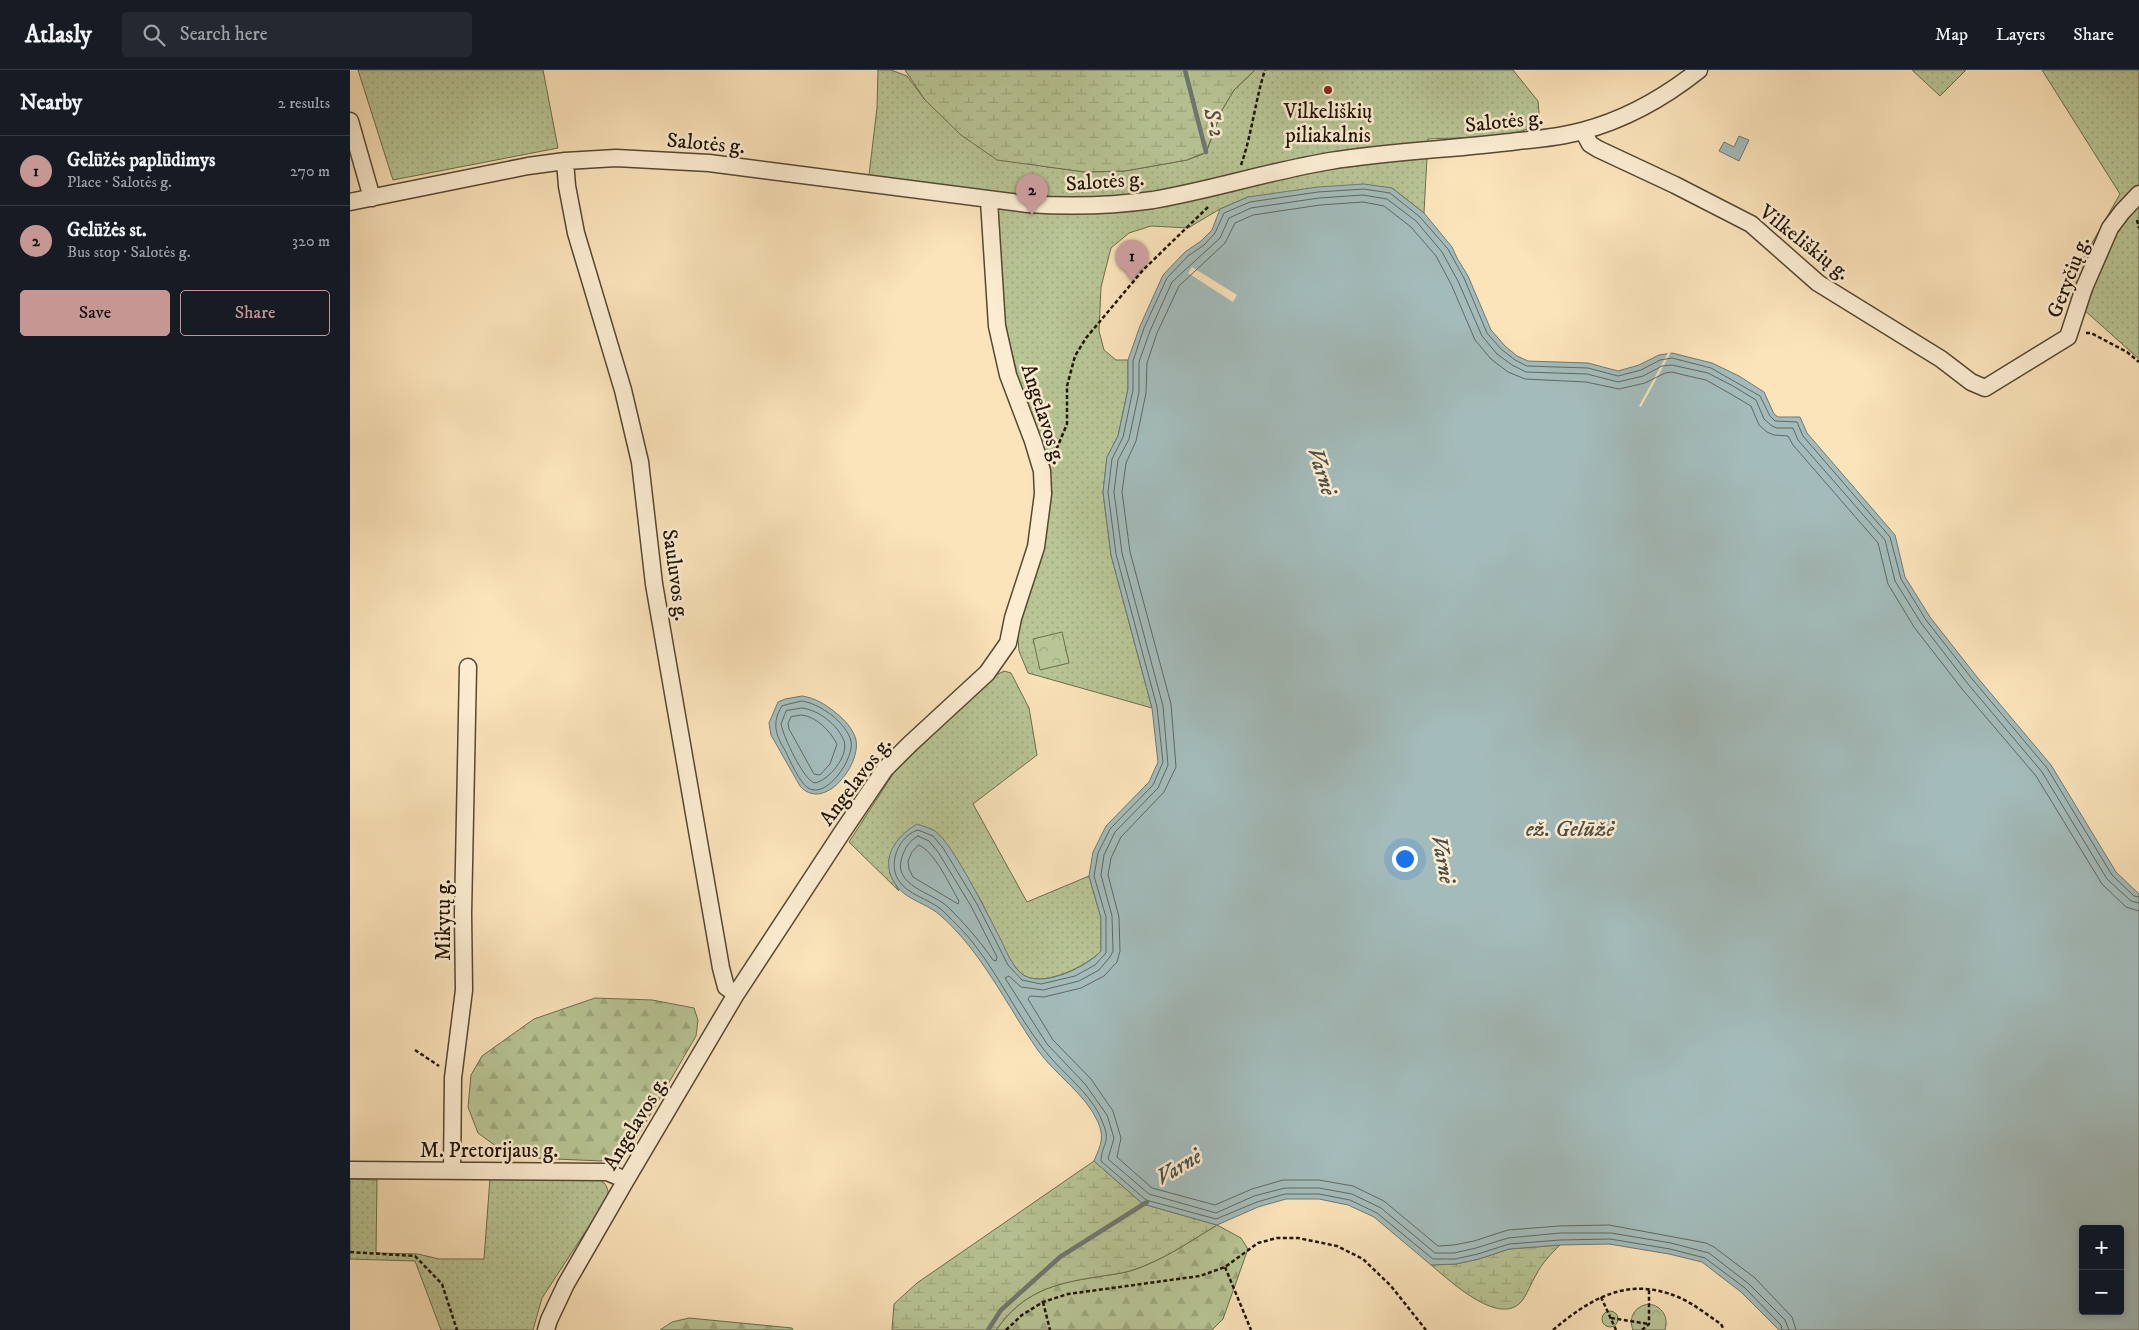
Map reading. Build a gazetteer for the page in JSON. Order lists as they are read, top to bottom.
{
  "streets": {
    "street": [
      "Salotės g.",
      "Vilkeliškių g.",
      "Geryčių g.",
      "Angelavos g.",
      "Sauluvos g.",
      "Mikytų g.",
      "M. Pretorijaus g."
    ]
  },
  "crossings": [
    ["Salotės g.", "Vilkeliškių g."],
    ["Salotės g.", "Angelavos g."],
    ["Salotės g.", "Sauluvos g."],
    ["Vilkeliškių g.", "Geryčių g."],
    ["Angelavos g.", "Sauluvos g."],
    ["Angelavos g.", "M. Pretorijaus g."],
    ["Mikytų g.", "M. Pretorijaus g."]
  ],
  "water": ["S-2", "Varnė", "ež. Gelūžė"],
  "places": ["Vilkeliškių piliakalnis"],
  "page": {
    "header": "Atlasly",
    "search": "Search here",
    "nav": ["Map", "Layers", "Share"],
    "heading": ["Nearby", "2 results"],
    "list": [
      {
        "mark": "1",
        "name": "Gelūžės paplūdimys",
        "note": "Place · Salotės g.",
        "value": "270 m"
      },
      {
        "mark": "2",
        "name": "Gelūžės st.",
        "note": "Bus stop · Salotės g.",
        "value": "320 m"
      }
    ],
    "pins": ["2", "1"],
    "buttons": ["Save", "Share"],
    "map_buttons": ["+", "−"]
  }
}
